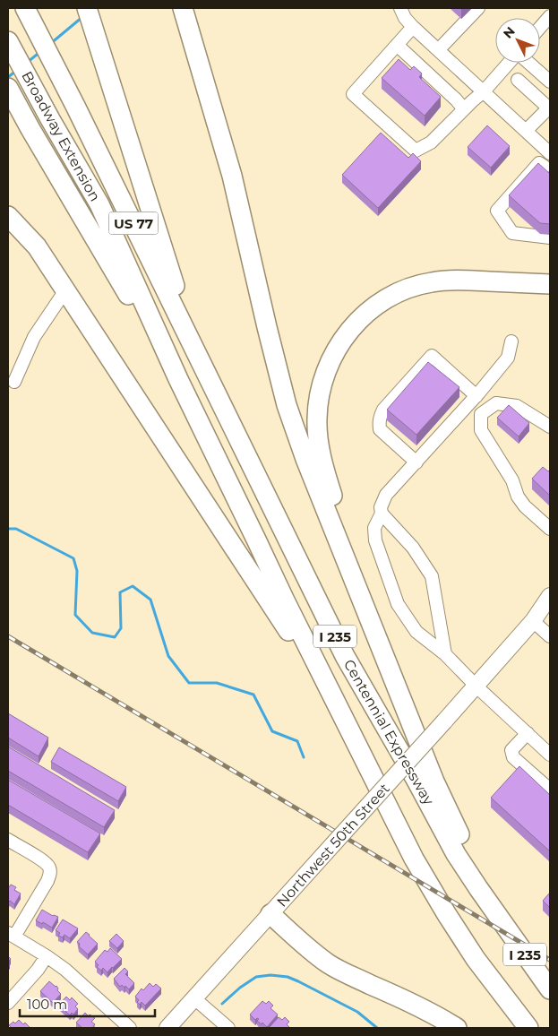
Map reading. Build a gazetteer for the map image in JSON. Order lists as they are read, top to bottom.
{
  "streets": {
    "highway": [
      "Broadway Extension",
      "US 77",
      "I 235",
      "Centennial Expressway"
    ],
    "main road": ["Northwest 50th Street"]
  },
  "crossings": [
    ["Broadway Extension", "Centennial Expressway"]
  ],
  "scale_bar": "100 m",
  "north": "top left"
}
